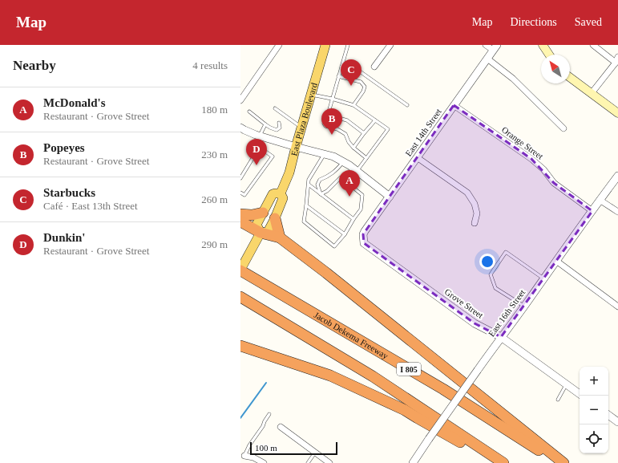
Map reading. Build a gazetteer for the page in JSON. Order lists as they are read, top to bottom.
{
  "streets": {
    "highway": ["Jacob Dekema Freeway", "I 805"],
    "main road": ["East Plaza Boulevard"],
    "street": [
      "East 14th Street",
      "Orange Street",
      "Grove Street",
      "East 16th Street"
    ]
  },
  "crossings": [
    ["East Plaza Boulevard", "Jacob Dekema Freeway"],
    ["East 14th Street", "Orange Street"],
    ["East 14th Street", "Grove Street"],
    ["Orange Street", "East 16th Street"],
    ["Grove Street", "East 16th Street"]
  ],
  "scale_bar": "100 m",
  "north": "top left",
  "page": {
    "header": "Map",
    "nav": ["Map", "Directions", "Saved"],
    "heading": ["Nearby", "4 results"],
    "pins": [
      "C",
      "B",
      "D",
      "A"
    ],
    "list": [
      {
        "mark": "A",
        "name": "McDonald's",
        "note": "Restaurant · Grove Street",
        "value": "180 m"
      },
      {
        "mark": "B",
        "name": "Popeyes",
        "note": "Restaurant · Grove Street",
        "value": "230 m"
      },
      {
        "mark": "C",
        "name": "Starbucks",
        "note": "Café · East 13th Street",
        "value": "260 m"
      },
      {
        "mark": "D",
        "name": "Dunkin'",
        "note": "Restaurant · Grove Street",
        "value": "290 m"
      }
    ],
    "map_buttons": ["+", "−"],
    "scale": "100 m"
  }
}
